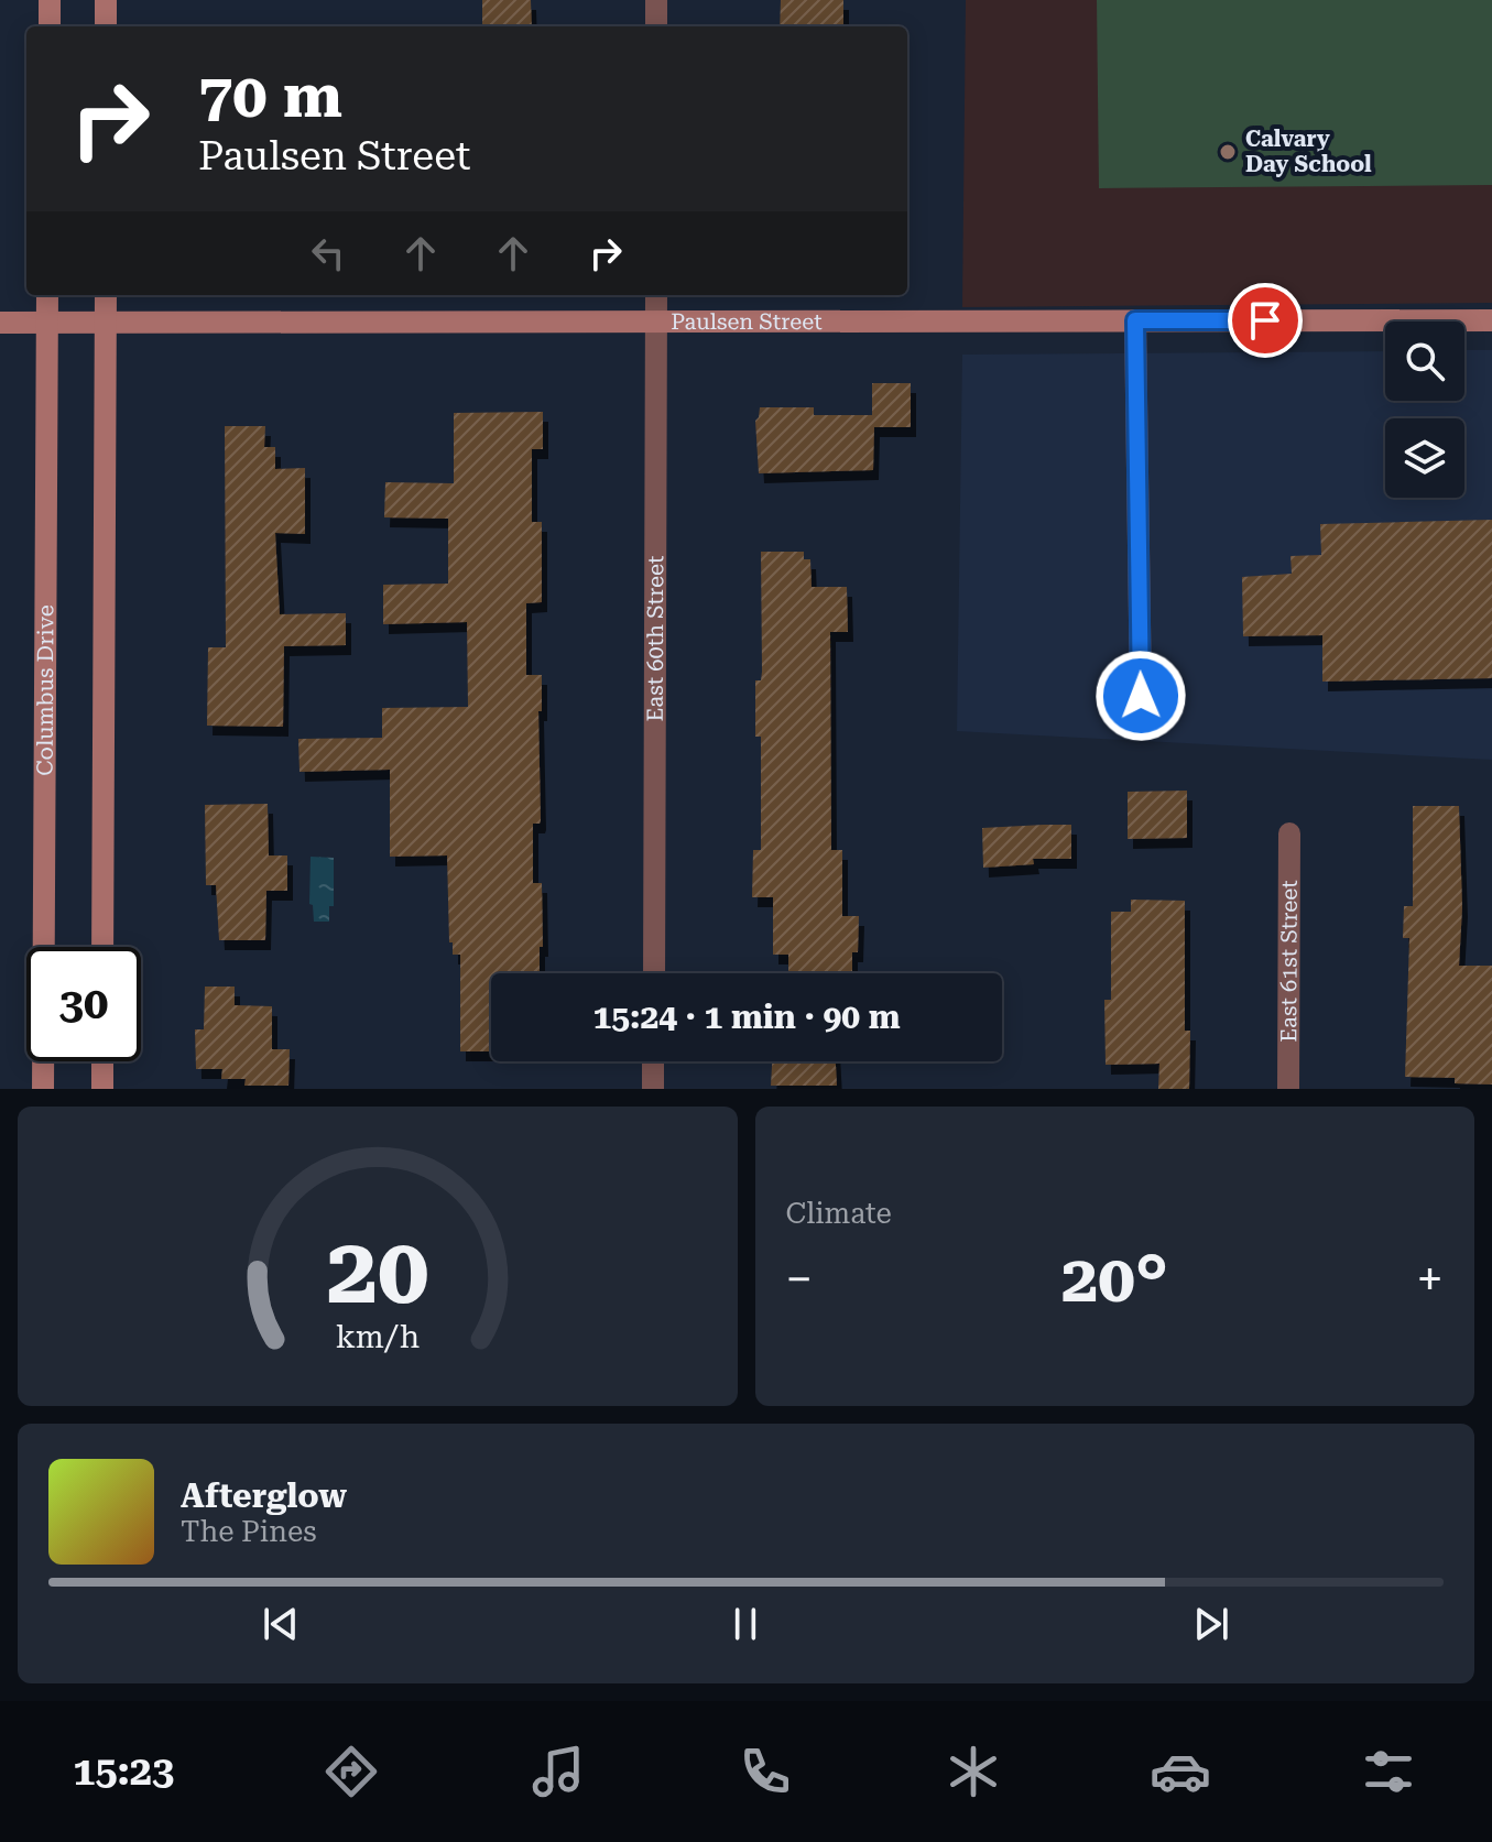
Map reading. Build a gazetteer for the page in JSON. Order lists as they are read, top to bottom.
{
  "streets": {
    "street": [
      "Paulsen Street",
      "East 60th Street",
      "Columbus Drive",
      "East 61st Street"
    ]
  },
  "crossings": [
    ["Paulsen Street", "East 60th Street"],
    ["Paulsen Street", "Columbus Drive"]
  ],
  "places": ["Calvary Day School"],
  "page": {
    "turn": ["70 m", "Paulsen Street"],
    "limit": "30",
    "trip": "15:24 · 1 min · 90 m",
    "tile": "Climate",
    "heat": ["−", "20°", "+"],
    "song": ["Afterglow", "The Pines"],
    "tabs": "15:23",
    "gauge": ["20", "km/h"]
  }
}
